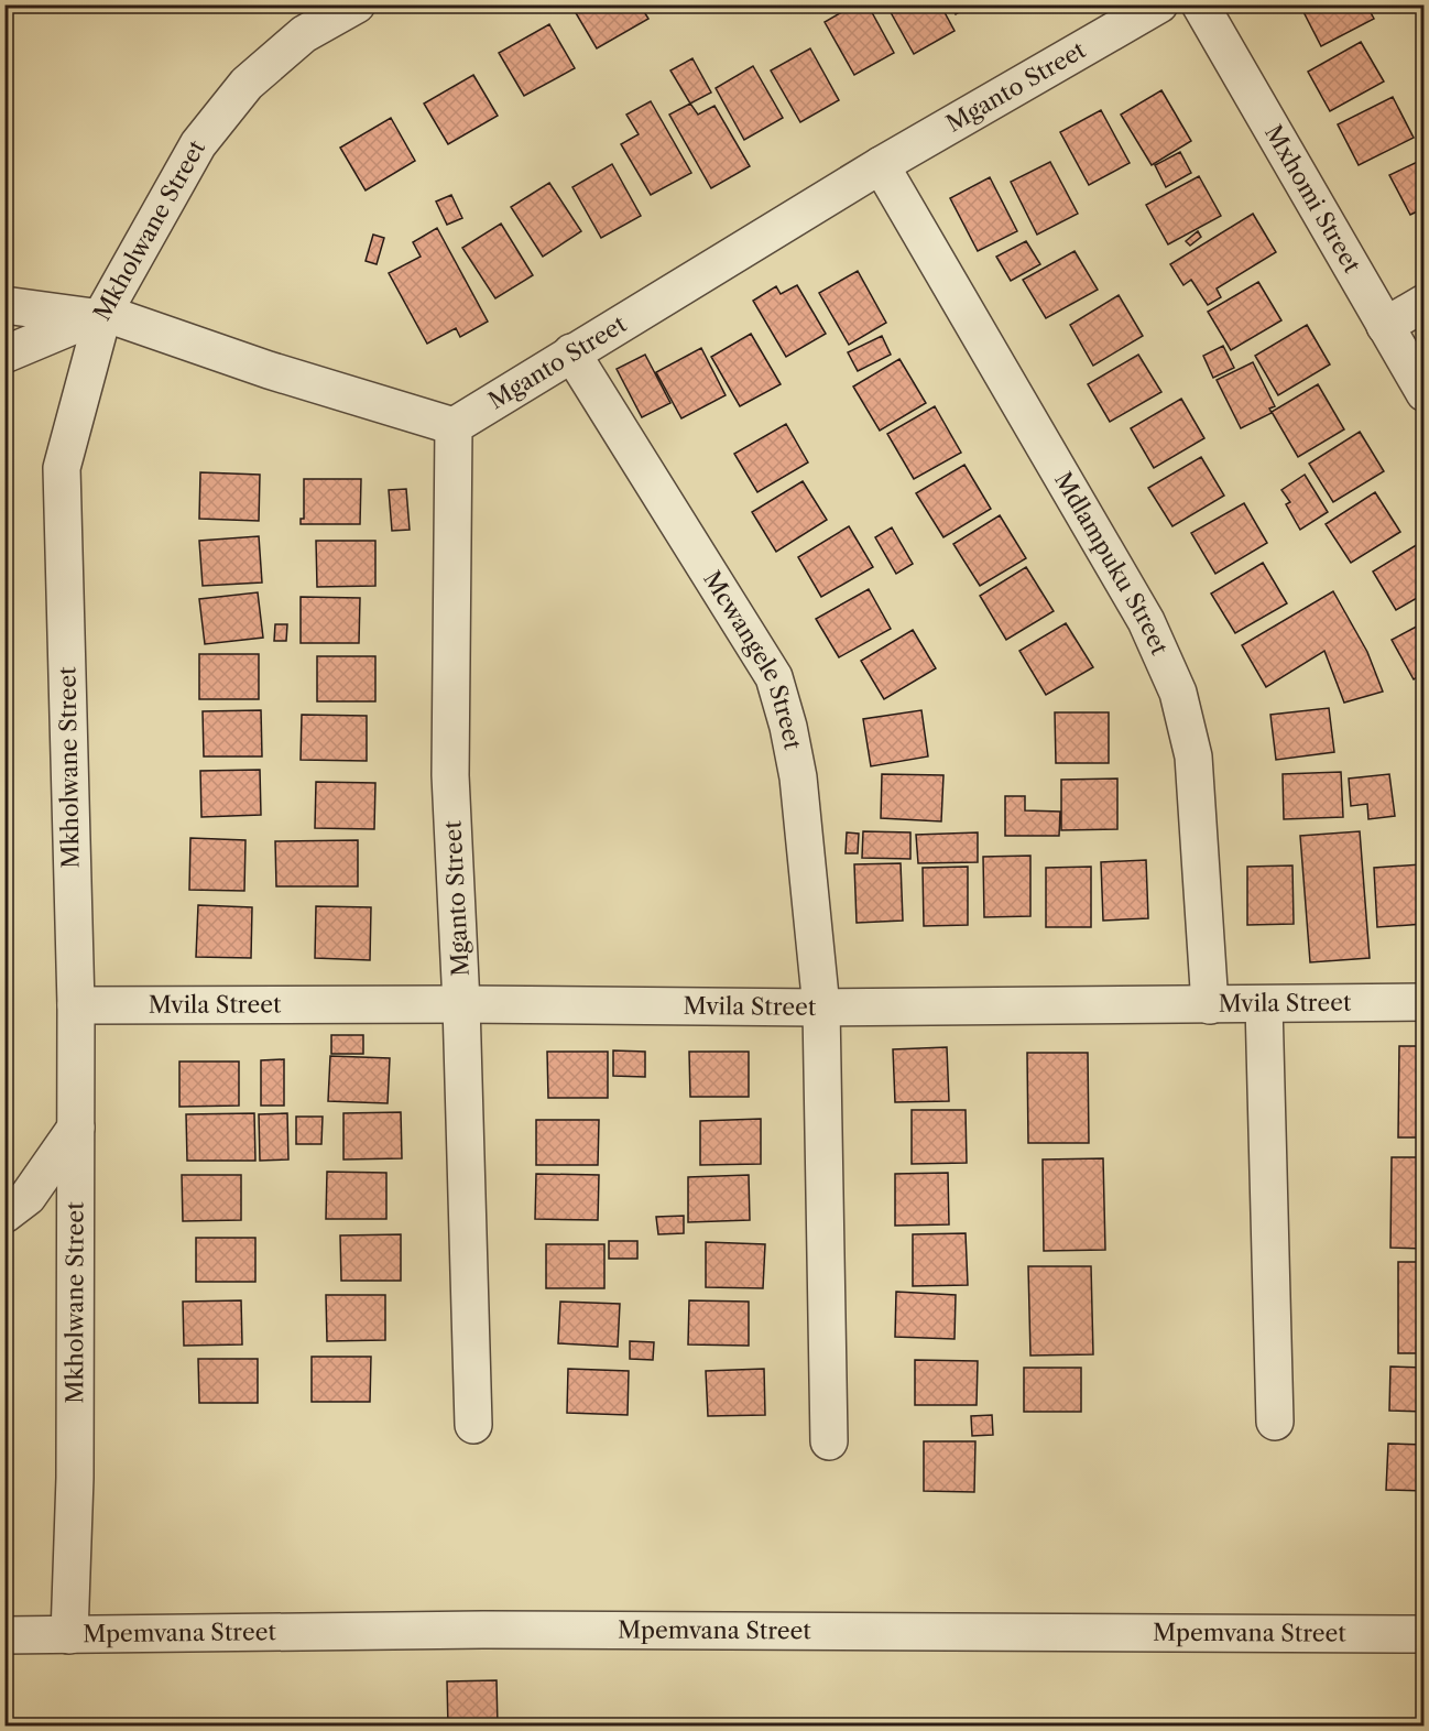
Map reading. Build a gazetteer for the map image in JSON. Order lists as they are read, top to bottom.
{
  "streets": {
    "street": [
      "Mganto Street",
      "Mxhomi Street",
      "Mkholwane Street",
      "Mdlampuku Street",
      "Mcwangele Street",
      "Mvila Street",
      "Mpemvana Street"
    ]
  },
  "crossings": [
    ["Mganto Street", "Mdlampuku Street"],
    ["Mganto Street", "Mcwangele Street"],
    ["Mganto Street", "Mvila Street"],
    ["Mkholwane Street", "Mvila Street"],
    ["Mkholwane Street", "Mpemvana Street"],
    ["Mdlampuku Street", "Mvila Street"],
    ["Mcwangele Street", "Mvila Street"]
  ]
}
